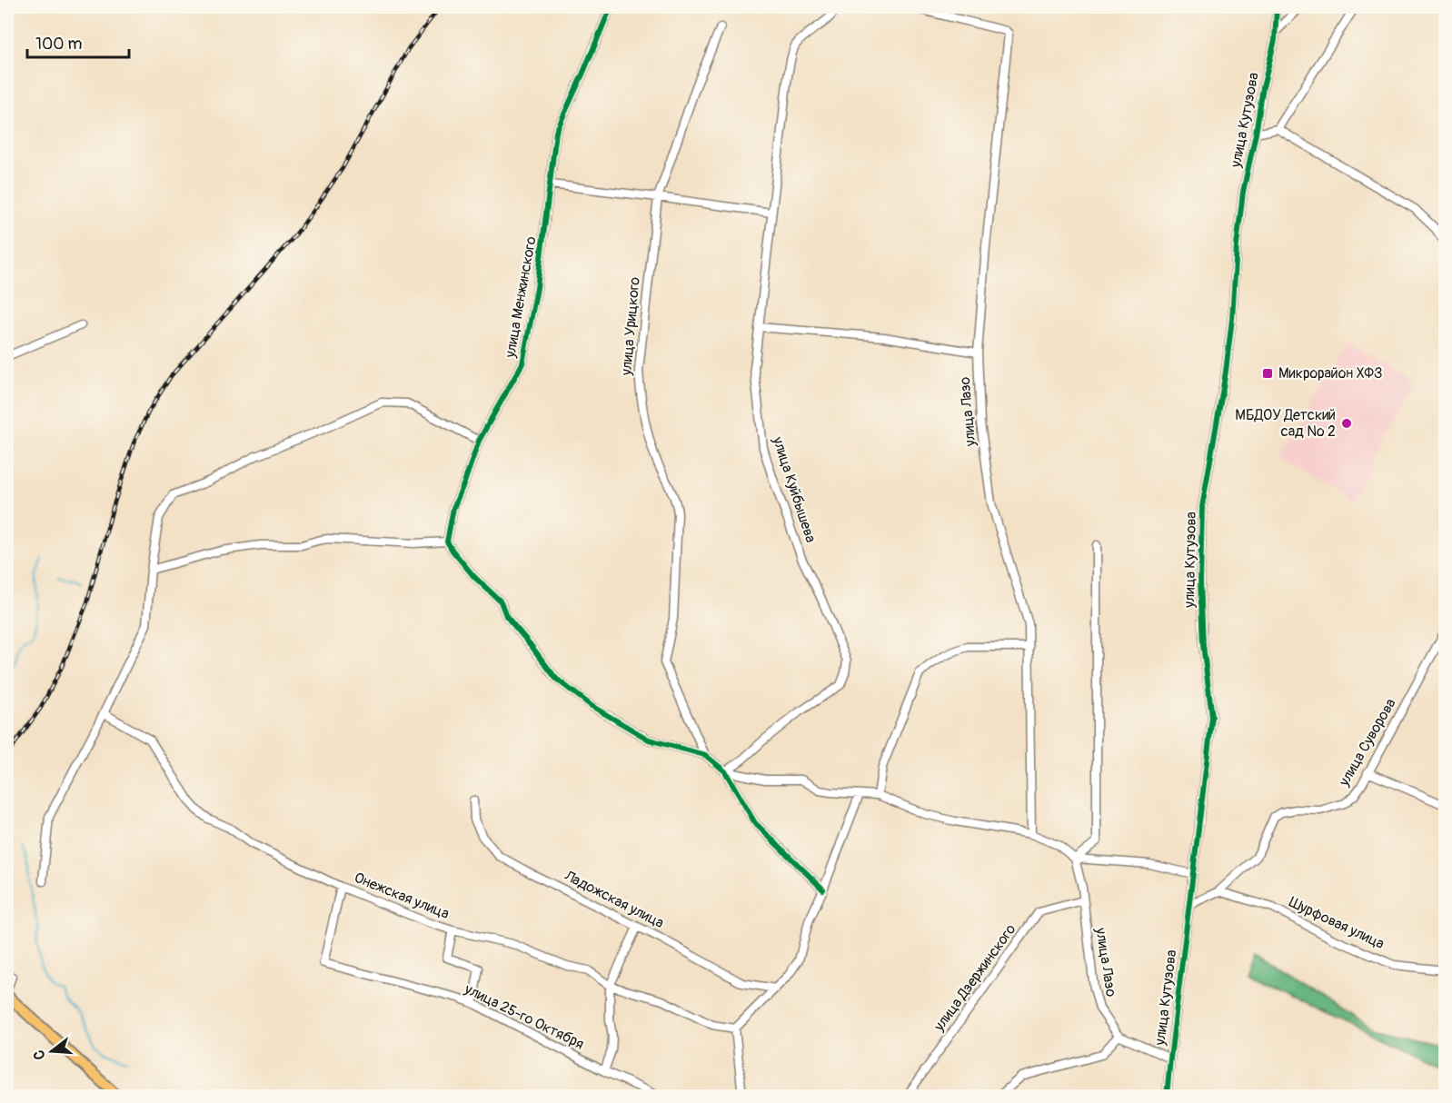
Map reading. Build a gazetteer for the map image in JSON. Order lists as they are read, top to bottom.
{
  "streets": {
    "street": [
      "улица Кутузова",
      "улица Менжинского",
      "улица Урицкого",
      "улица Лазо",
      "улица Куйбышева",
      "улица Суворова",
      "Онежская улица",
      "Ладожская улица",
      "Шурфовая улица",
      "улица Дзержинского",
      "улица 25-го Октября"
    ]
  },
  "crossings": [
    ["улица Кутузова", "улица Суворова"],
    ["улица Лазо", "улица Дзержинского"],
    ["улица Суворова", "Шурфовая улица"],
    ["Онежская улица", "улица 25-го Октября"]
  ],
  "places": {
    "transit": ["Микрорайон ХФЗ"],
    "other": ["МБДОУ Детский сад № 2"]
  },
  "scale_bar": "100 m",
  "north": "left"
}
